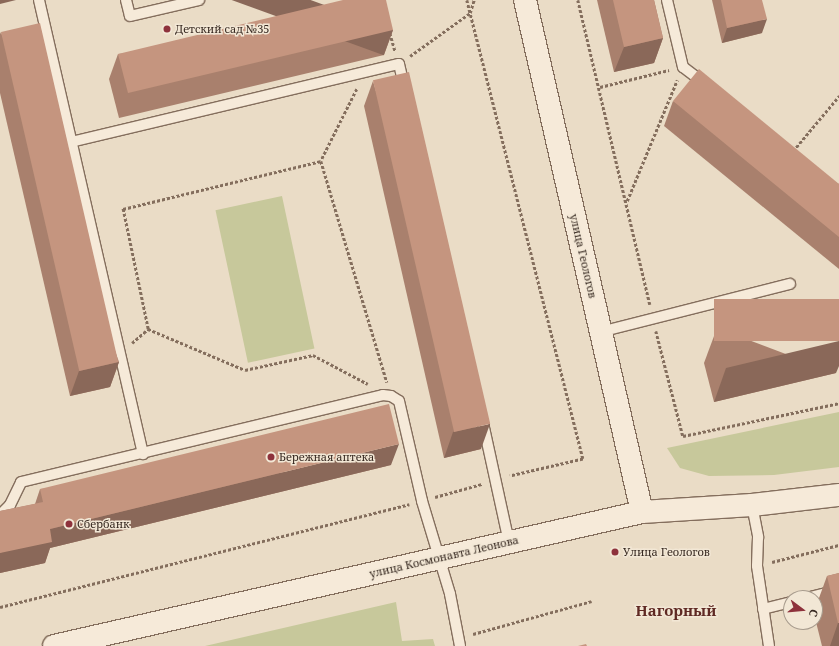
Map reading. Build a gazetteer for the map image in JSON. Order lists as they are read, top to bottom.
{
  "streets": {
    "main road": ["улица Геологов", "улица Космонавта Леонова"]
  },
  "crossings": [
    ["улица Геологов", "улица Космонавта Леонова"]
  ],
  "districts": ["Нагорный"],
  "places": [
    "Детский сад №35",
    "Бережная аптека",
    "Сбербанк",
    "Улица Геологов"
  ],
  "north": "right"
}
